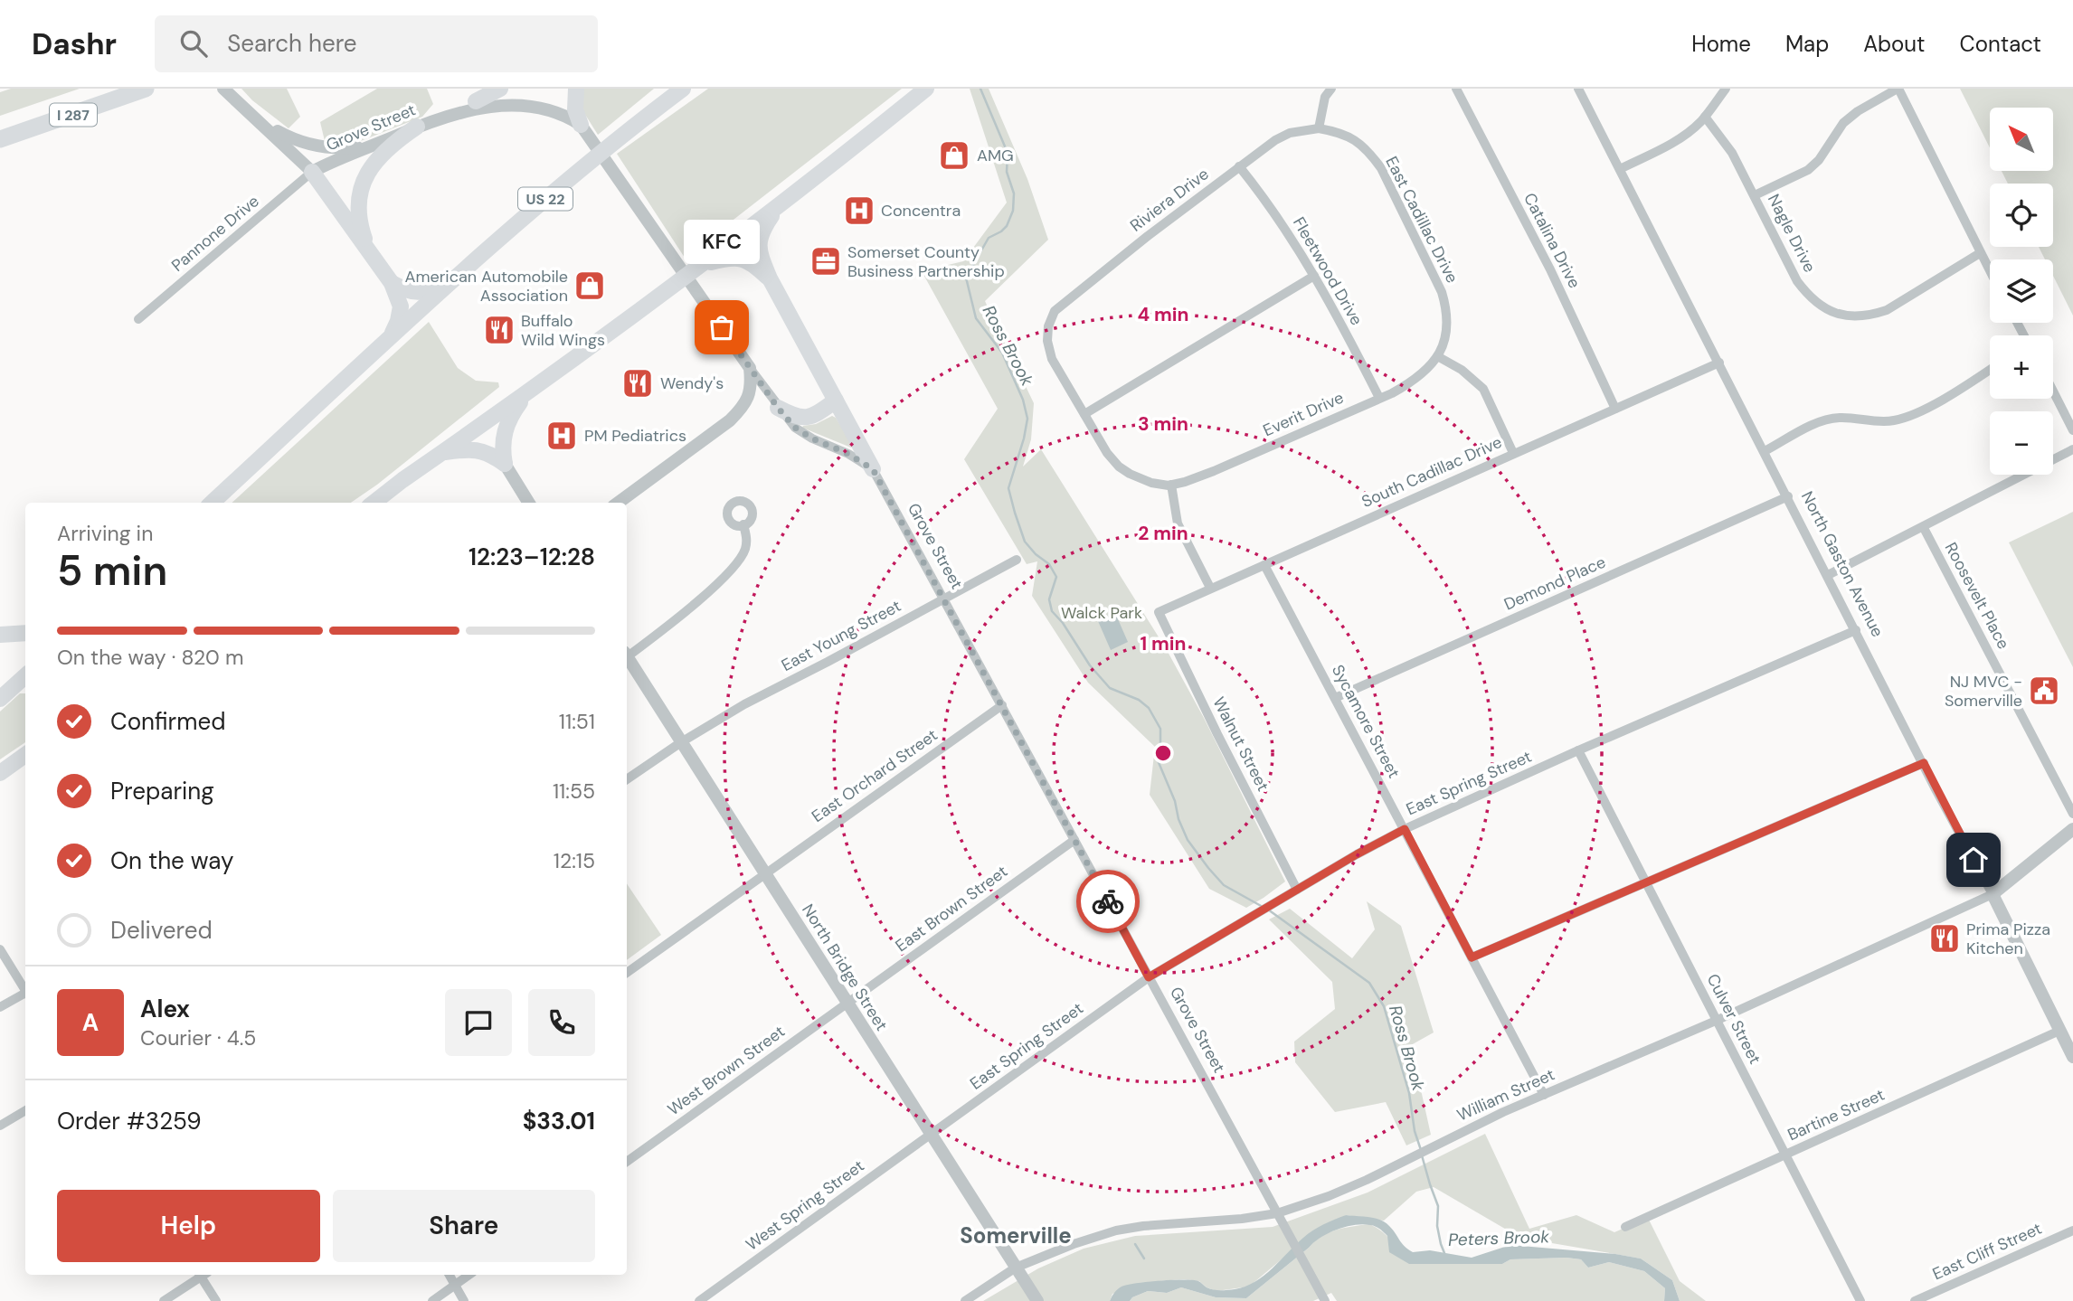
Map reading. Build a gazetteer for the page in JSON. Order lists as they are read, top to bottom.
{
  "streets": {
    "highway": ["I 287", "US 22"],
    "street": [
      "Grove Street",
      "Riviera Drive",
      "East Cadillac Drive",
      "Pannone Drive",
      "Nagle Drive",
      "Catalina Drive",
      "Fleetwood Drive",
      "Everit Drive",
      "South Cadillac Drive",
      "North Gaston Avenue",
      "Demond Place",
      "Roosevelt Place",
      "East Young Street",
      "Sycamore Street",
      "Walnut Street",
      "East Orchard Street",
      "East Spring Street",
      "East Brown Street",
      "North Bridge Street",
      "Culver Street",
      "West Brown Street",
      "William Street",
      "Bartine Street",
      "West Spring Street",
      "East Cliff Street"
    ]
  },
  "crossings": [
    ["Grove Street", "Pannone Drive"],
    ["Grove Street", "East Young Street"],
    ["Grove Street", "East Orchard Street"],
    ["Grove Street", "East Spring Street"],
    ["Grove Street", "East Brown Street"],
    ["Grove Street", "William Street"],
    ["Riviera Drive", "East Cadillac Drive"],
    ["Riviera Drive", "Fleetwood Drive"],
    ["East Cadillac Drive", "Everit Drive"],
    ["Catalina Drive", "South Cadillac Drive"],
    ["Fleetwood Drive", "Everit Drive"],
    ["South Cadillac Drive", "North Gaston Avenue"],
    ["South Cadillac Drive", "Sycamore Street"],
    ["South Cadillac Drive", "Walnut Street"],
    ["North Gaston Avenue", "Demond Place"],
    ["North Gaston Avenue", "East Spring Street"],
    ["North Gaston Avenue", "William Street"],
    ["North Gaston Avenue", "Bartine Street"],
    ["Demond Place", "Sycamore Street"],
    ["East Young Street", "North Bridge Street"],
    ["Sycamore Street", "East Spring Street"],
    ["Sycamore Street", "William Street"],
    ["Walnut Street", "East Spring Street"],
    ["East Orchard Street", "North Bridge Street"],
    ["East Spring Street", "North Bridge Street"],
    ["East Spring Street", "Culver Street"],
    ["East Spring Street", "West Spring Street"],
    ["East Brown Street", "North Bridge Street"],
    ["East Brown Street", "West Brown Street"],
    ["North Bridge Street", "West Brown Street"],
    ["North Bridge Street", "William Street"],
    ["North Bridge Street", "West Spring Street"],
    ["Culver Street", "William Street"],
    ["Culver Street", "Bartine Street"]
  ],
  "districts": ["Somerville"],
  "water": ["Ross Brook", "Peters Brook"],
  "parks": ["Walck Park"],
  "places": {
    "shop": ["AMG", "American Automobile Association"],
    "hospital": ["Concentra", "PM Pediatrics"],
    "office": ["Somerset County Business Partnership"],
    "other": ["KFC"],
    "restaurant": ["Buffalo Wild Wings", "Wendy's", "Prima Pizza Kitchen"],
    "public building": ["NJ MVC - Somerville"]
  },
  "north": "top left",
  "page": {
    "header": "Dashr",
    "search": "Search here",
    "nav": [
      "Home",
      "Map",
      "About",
      "Contact"
    ],
    "map_buttons": ["+", "−"],
    "bubble": "KFC",
    "heading": ["5 min", "Arriving in", "12:23–12:28"],
    "panel": [
      "Alex",
      "Courier · 4.5",
      "Order #3259",
      "$33.01"
    ],
    "bar": "On the way · 820 m",
    "list": [
      ["Confirmed", "11:51"],
      ["Preparing", "11:55"],
      ["On the way", "12:15"],
      "Delivered"
    ],
    "round": "A",
    "buttons": ["Help", "Share"]
  },
  "rings": [
    "4 min",
    "3 min",
    "2 min",
    "1 min"
  ]
}
